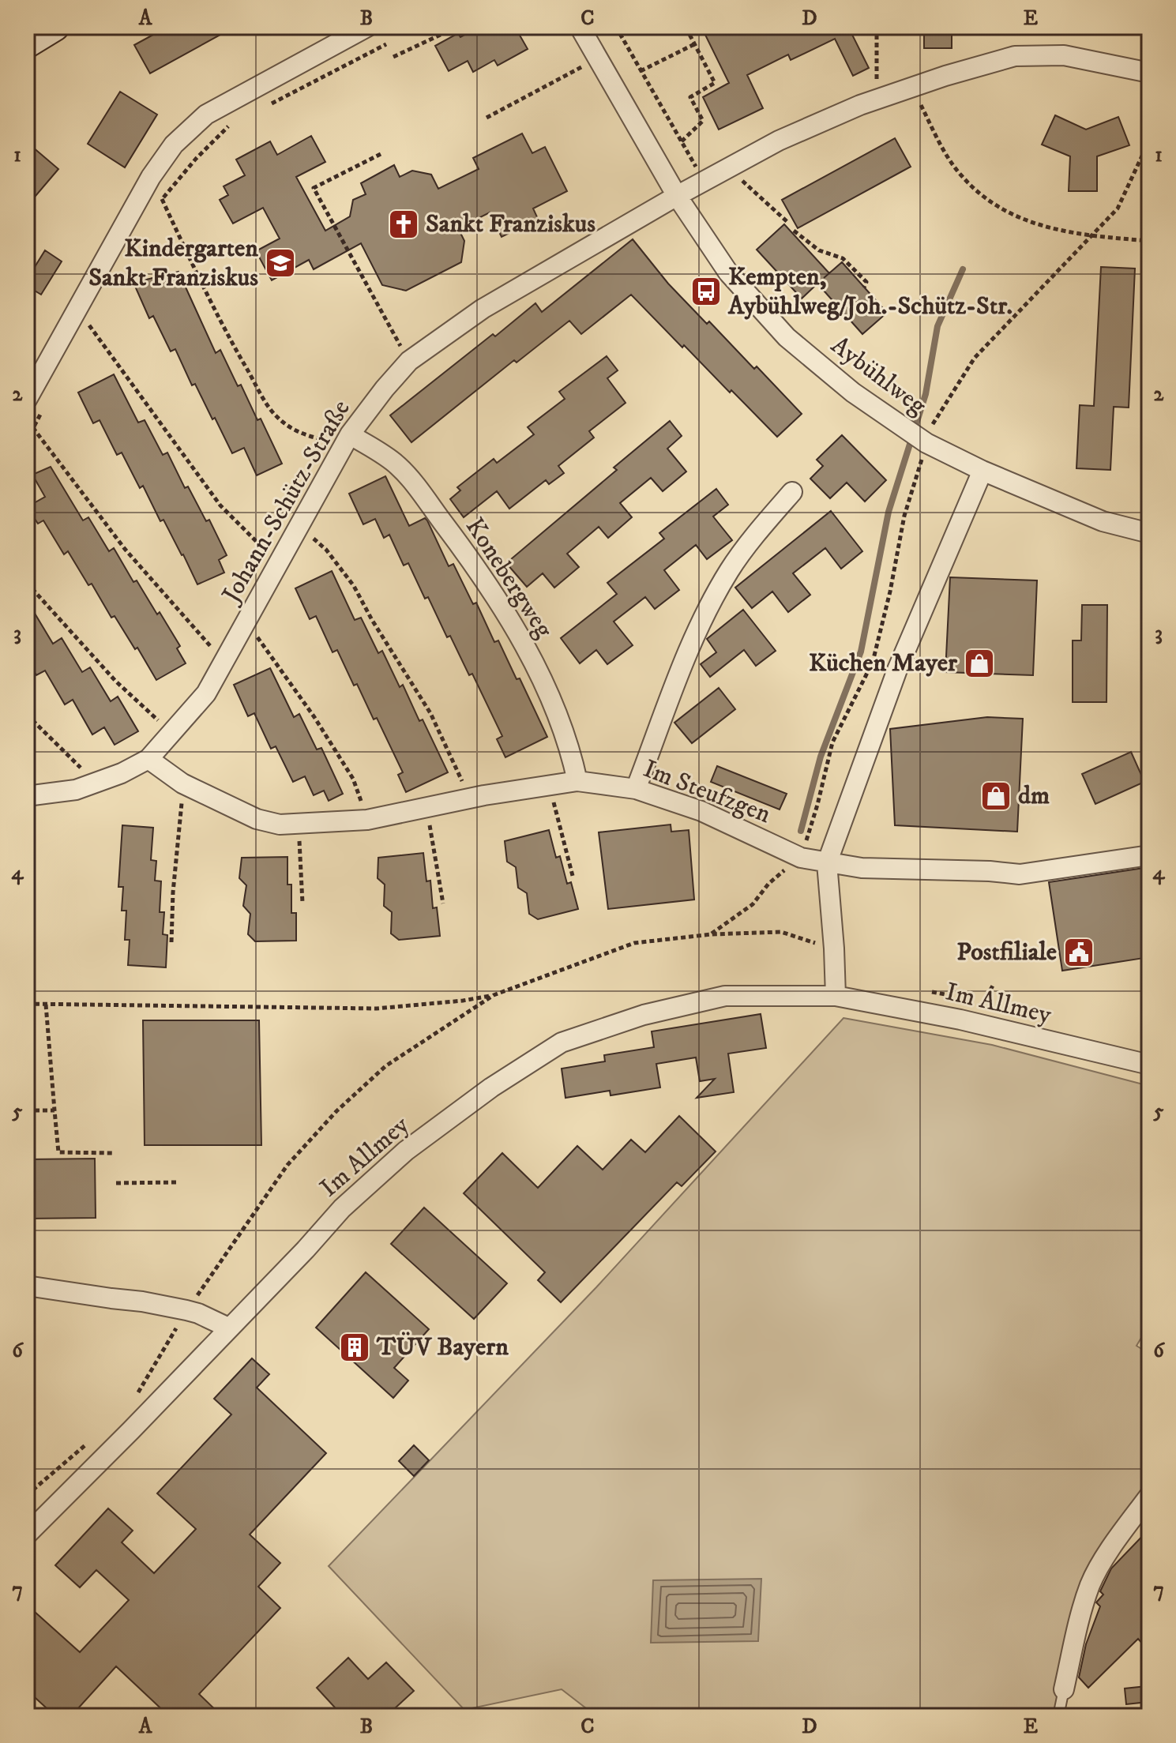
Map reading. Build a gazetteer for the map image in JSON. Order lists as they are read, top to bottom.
{
  "streets": {
    "street": [
      "Aybühlweg",
      "Johann-Schütz-Straße",
      "Konebergweg",
      "Im Steufzgen",
      "Im Allmey"
    ]
  },
  "crossings": [
    ["Aybühlweg", "Johann-Schütz-Straße"],
    ["Johann-Schütz-Straße", "Konebergweg"],
    ["Johann-Schütz-Straße", "Im Steufzgen"],
    ["Konebergweg", "Im Steufzgen"]
  ],
  "places": {
    "church": ["Sankt Franziskus"],
    "school or university": ["Kindergarten Sankt Franziskus"],
    "bus stop": ["Kempten, Aybühlweg/Joh.-Schütz-Str."],
    "shop": ["Küchen Mayer", "dm"],
    "public building": ["Postfiliale"],
    "building": ["TÜV Bayern"]
  },
  "grid": {
    "columns": [
      "A",
      "B",
      "C",
      "D",
      "E"
    ],
    "rows": [
      "1",
      "2",
      "3",
      "4",
      "5",
      "6",
      "7"
    ]
  }
}
